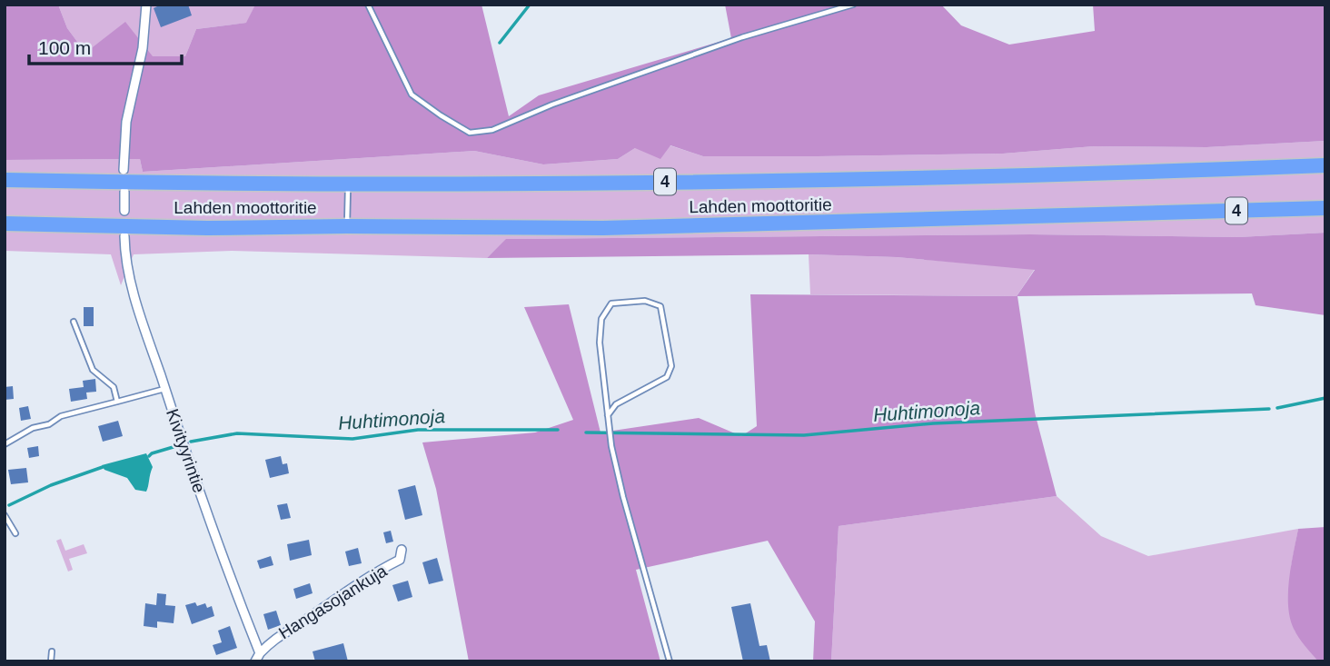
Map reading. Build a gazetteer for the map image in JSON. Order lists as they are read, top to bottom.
{
  "streets": {
    "highway": ["4", "Lahden moottoritie"],
    "street": ["Kivityyrintie", "Hangasojankuja"]
  },
  "crossings": [
    ["Kivityyrintie", "Hangasojankuja"]
  ],
  "water": ["Huhtimonoja"],
  "scale_bar": "100 m"
}
